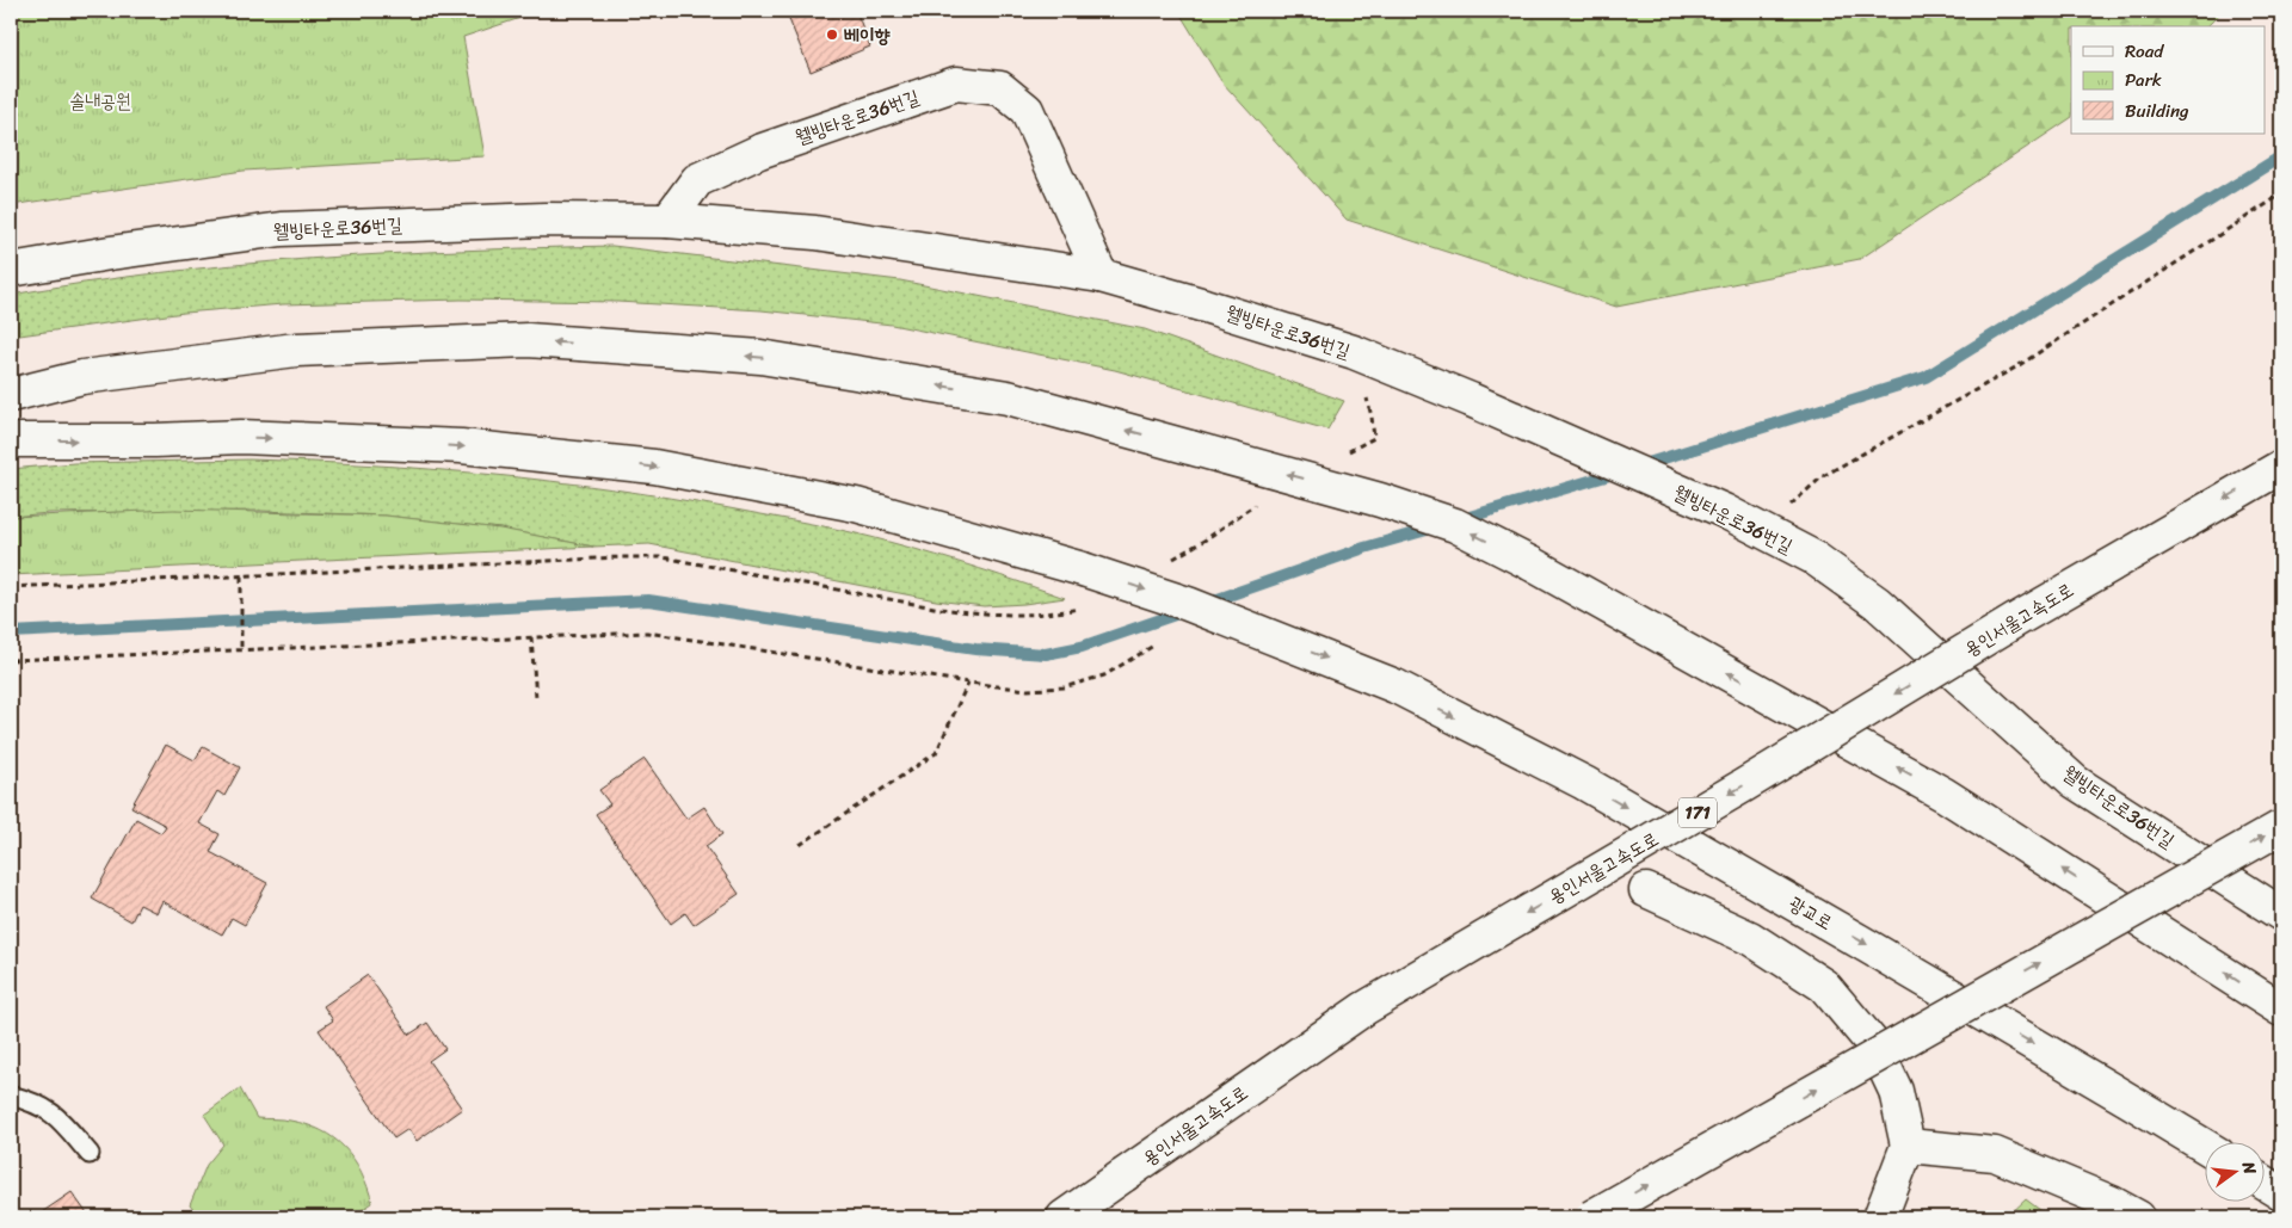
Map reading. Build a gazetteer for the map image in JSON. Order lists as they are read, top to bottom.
{
  "streets": {
    "main road": [
      "웰빙타운로36번길",
      "용인서울고속도로",
      "171",
      "광교로"
    ]
  },
  "one_way": ["용인서울고속도로"],
  "parks": ["솔내공원"],
  "places": ["베이향"],
  "legend": ["Road", "Park", "Building"],
  "north": "right"
}
